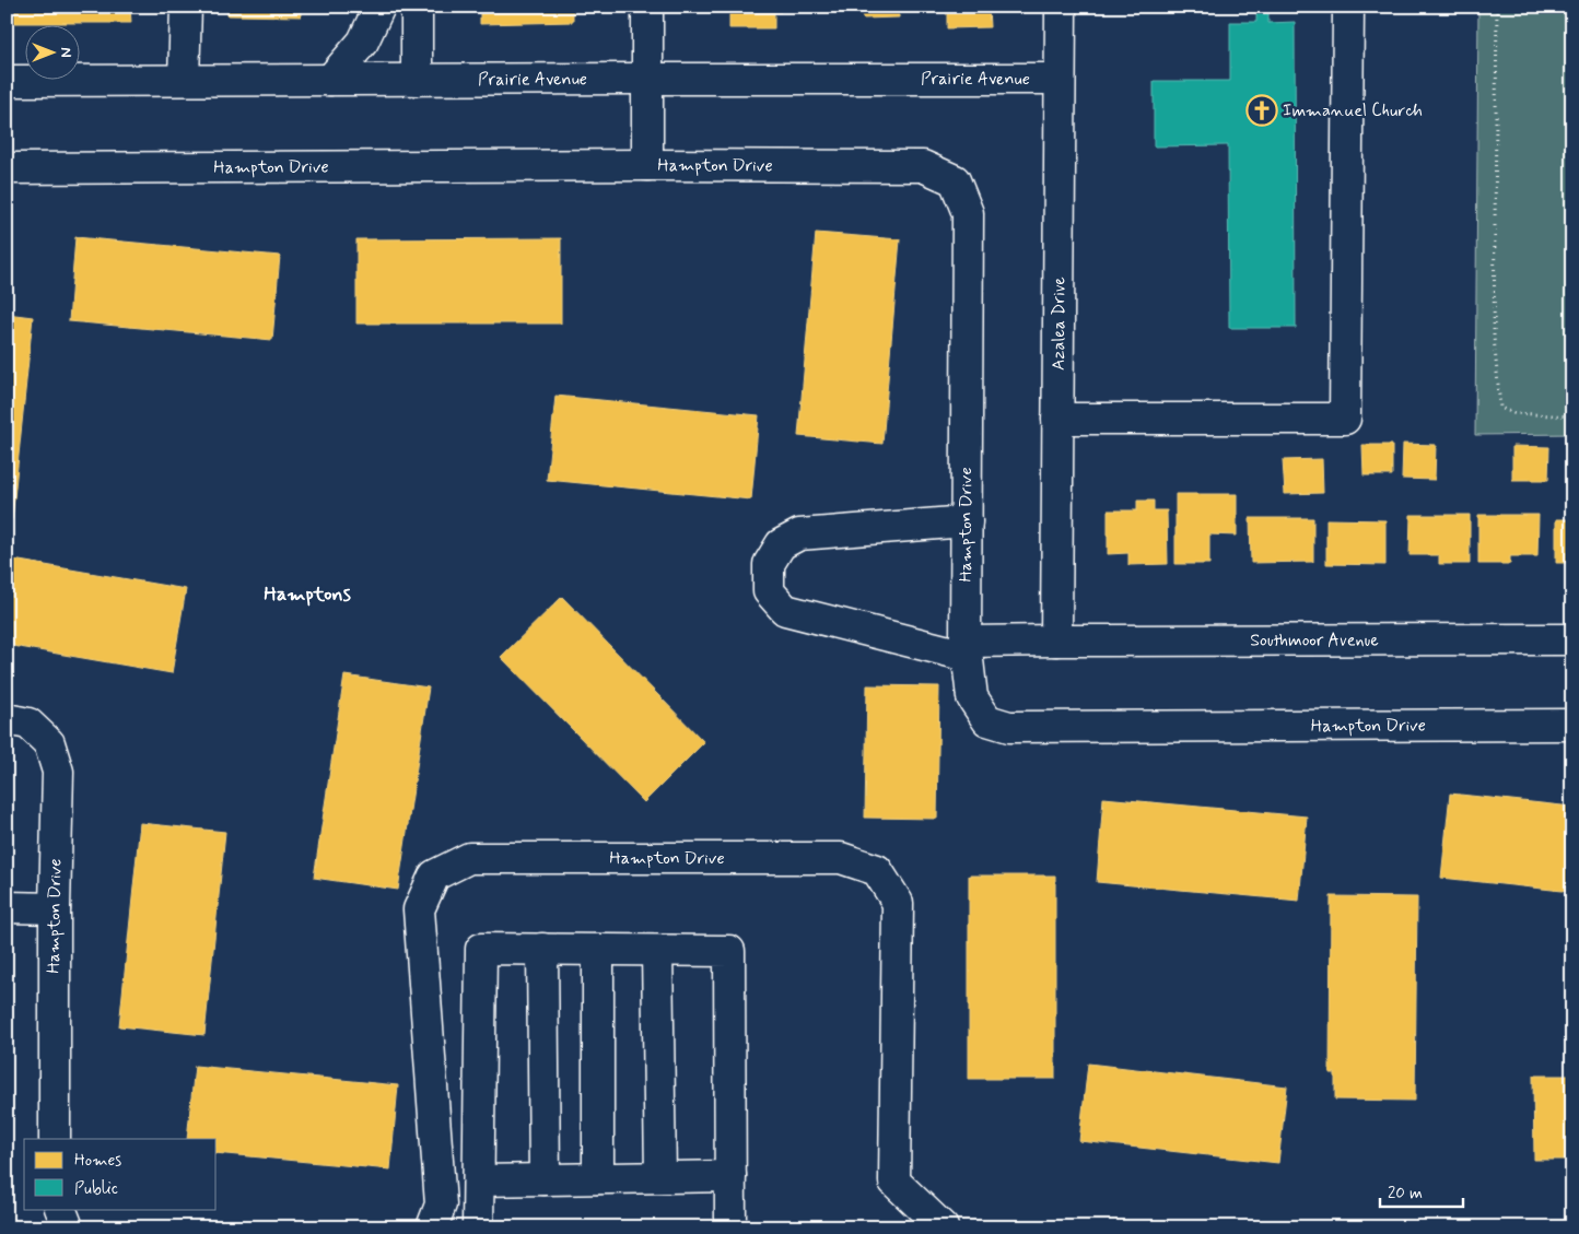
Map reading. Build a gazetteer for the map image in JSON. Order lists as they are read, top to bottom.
{
  "streets": {
    "street": [
      "Prairie Avenue",
      "Hampton Drive",
      "Azalea Drive",
      "Southmoor Avenue"
    ]
  },
  "crossings": [
    ["Prairie Avenue", "Azalea Drive"],
    ["Azalea Drive", "Southmoor Avenue"]
  ],
  "districts": ["Hamptons"],
  "places": {
    "church": ["Immanuel Church"]
  },
  "legend": ["Homes", "Public"],
  "scale_bar": "20 m",
  "north": "right"
}
